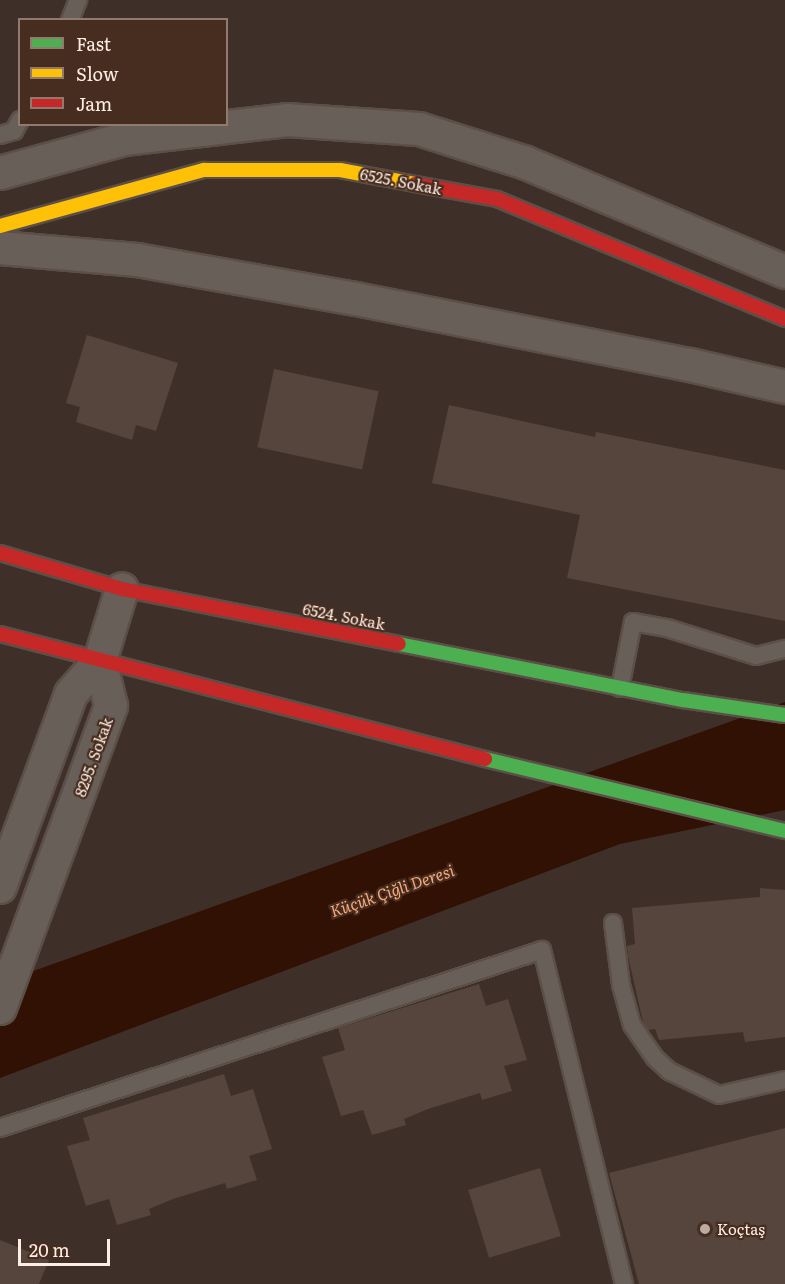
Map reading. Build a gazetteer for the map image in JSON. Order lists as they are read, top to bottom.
{
  "streets": {
    "street": ["6525. Sokak", "6524. Sokak", "8295. Sokak"]
  },
  "water": ["Küçük Çiğli Deresi"],
  "places": ["Koçtaş"],
  "legend": ["Fast", "Slow", "Jam"],
  "scale_bar": "20 m"
}
